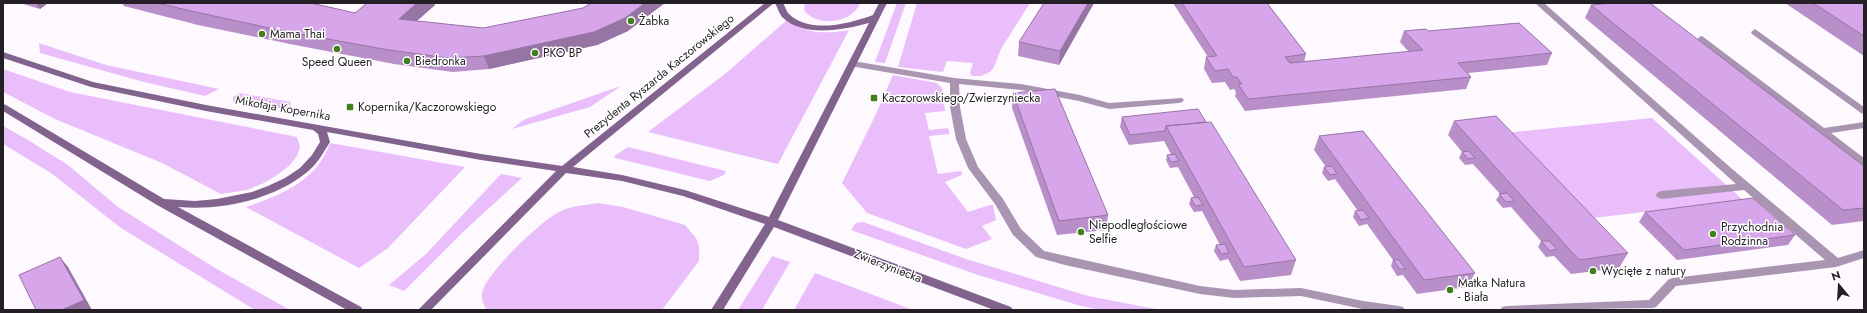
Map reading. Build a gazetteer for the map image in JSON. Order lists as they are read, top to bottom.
{
  "streets": {
    "main road": ["Prezydenta Ryszarda Kaczorowskiego", "Mikołaja Kopernika", "Zwierzyniecka"]
  },
  "crossings": [
    ["Prezydenta Ryszarda Kaczorowskiego", "Mikołaja Kopernika"],
    ["Mikołaja Kopernika", "Zwierzyniecka"]
  ],
  "places": {
    "other": [
      "Żabka",
      "Mama Thai",
      "Speed Queen",
      "PKO BP",
      "Biedronka",
      "Niepodległościowe Selfie",
      "Przychodnia Rodzinna",
      "Wycięte z natury",
      "Matka Natura - Biała"
    ],
    "transit": ["Kaczorowskiego/Zwierzyniecka", "Kopernika/Kaczorowskiego"]
  },
  "north": "top"
}
